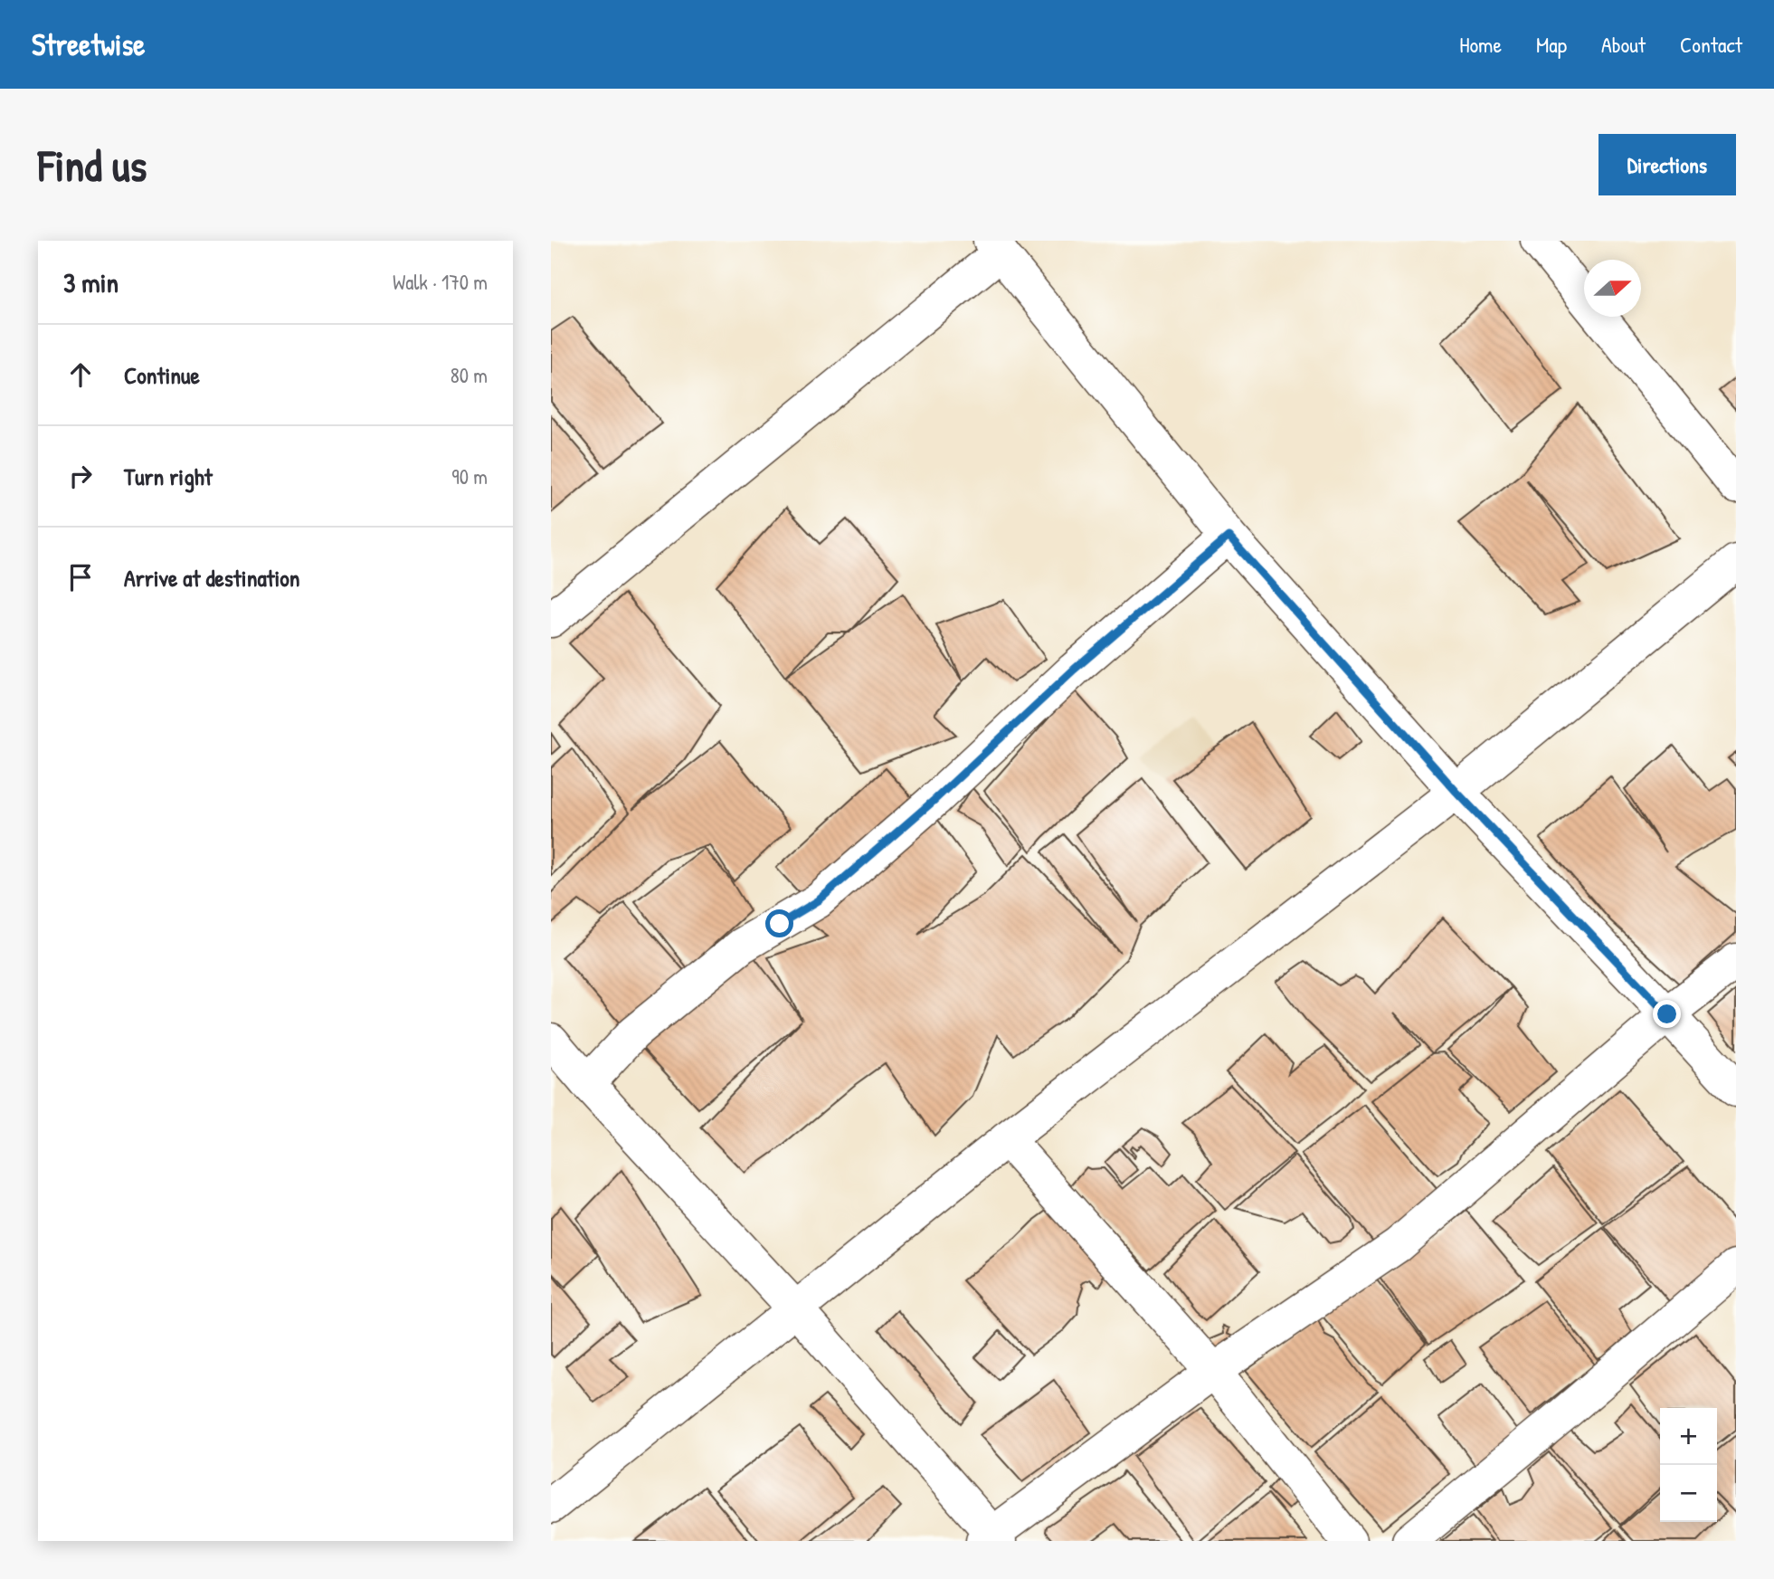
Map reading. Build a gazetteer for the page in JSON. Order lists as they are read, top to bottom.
{
  "north": "right",
  "page": {
    "header": "Streetwise",
    "nav": [
      "Home",
      "Map",
      "About",
      "Contact"
    ],
    "buttons": "Directions",
    "title": "Find us",
    "heading": ["3 min", "Walk · 170 m"],
    "list": [
      ["Continue", "80 m"],
      ["Turn right", "90 m"],
      "Arrive at destination"
    ],
    "map_buttons": ["+", "−"]
  }
}
